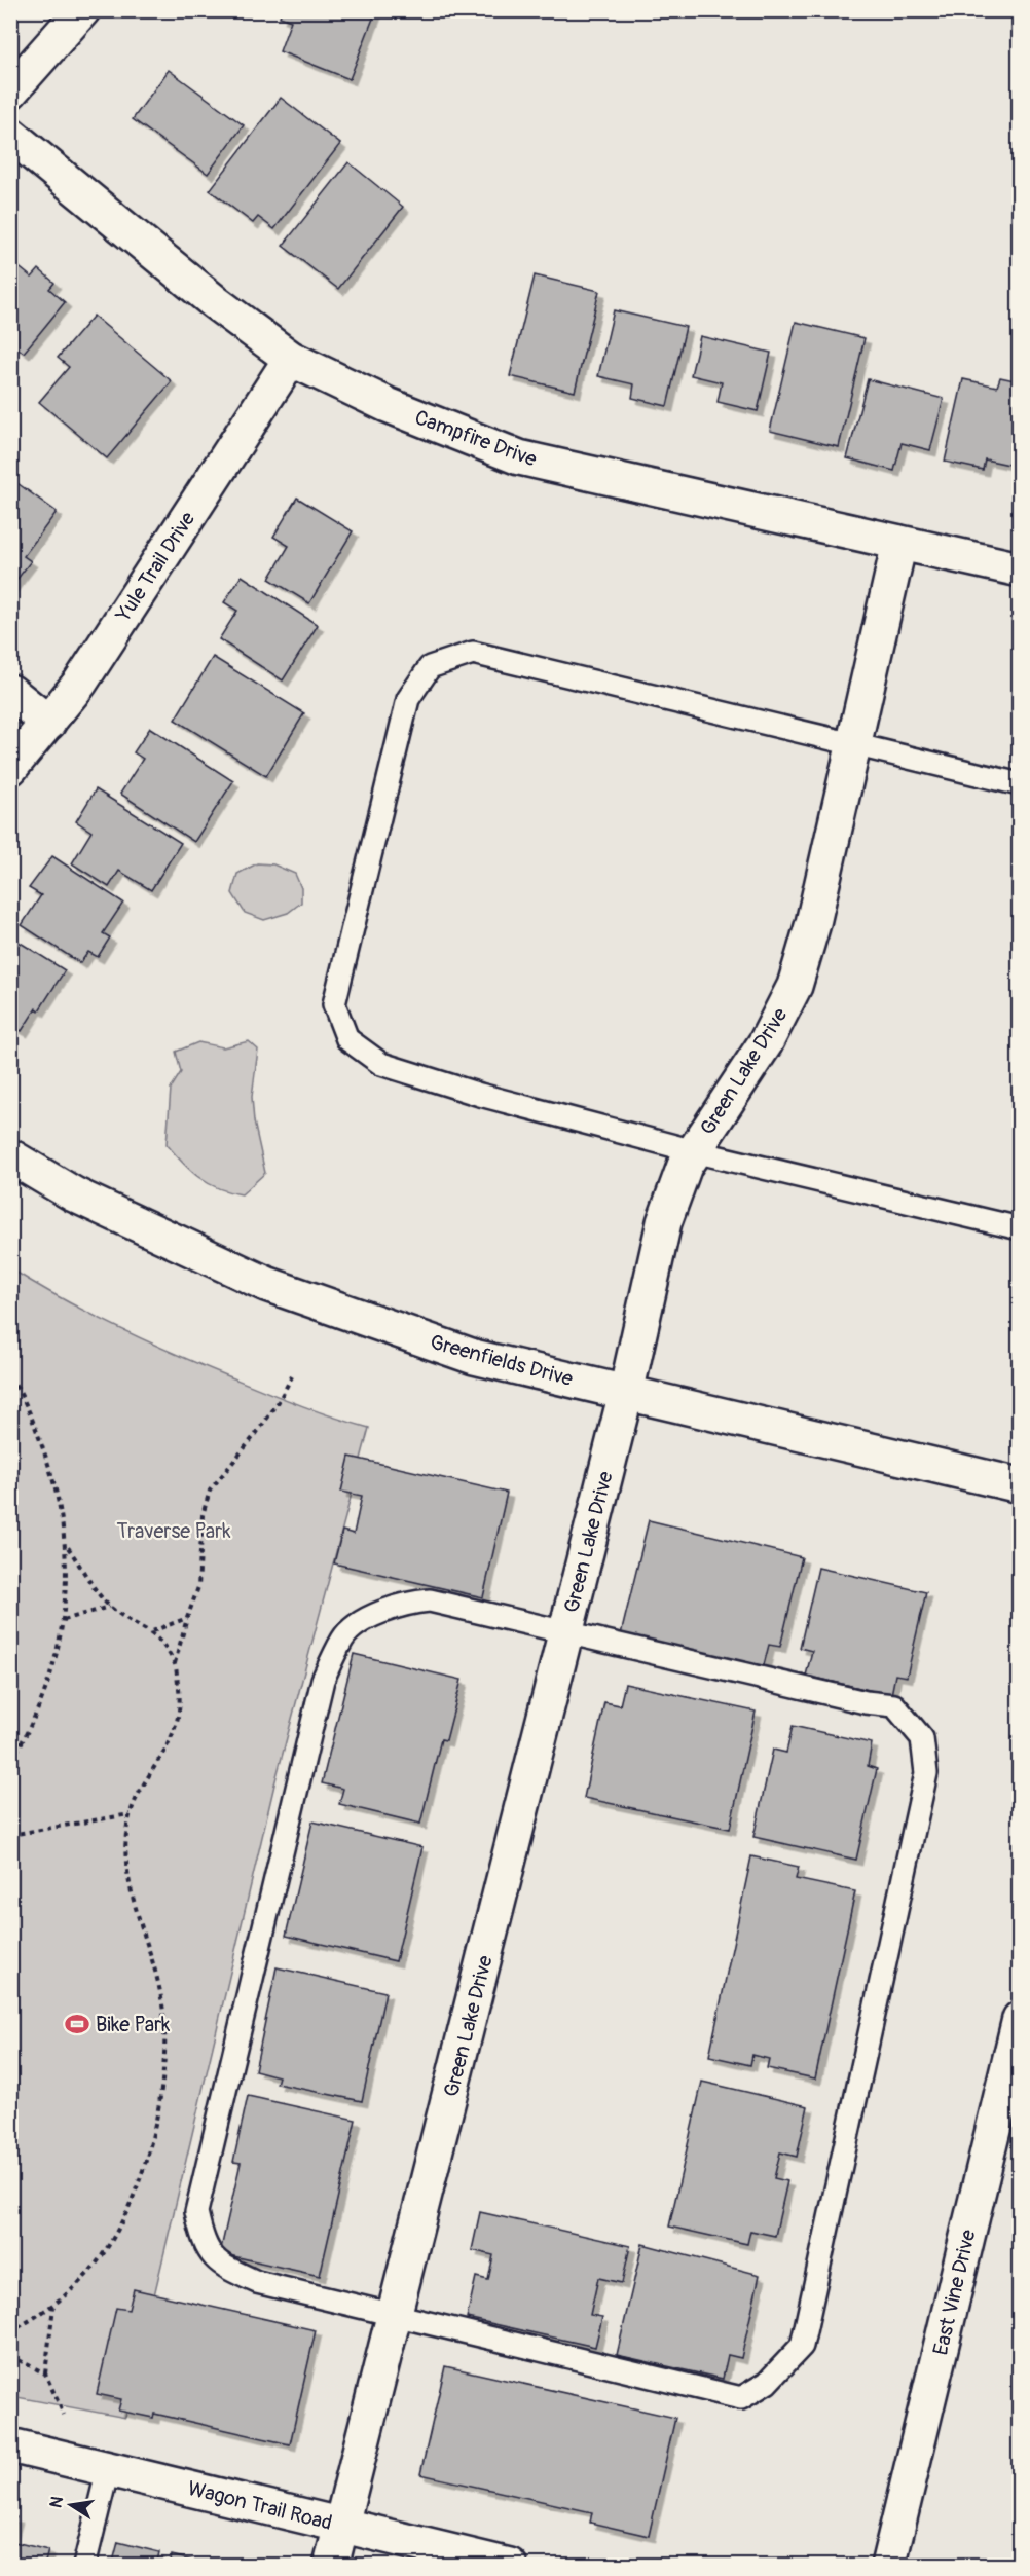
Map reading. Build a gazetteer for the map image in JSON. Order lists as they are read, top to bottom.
{
  "streets": {
    "street": [
      "Campfire Drive",
      "Yule Trail Drive",
      "Green Lake Drive",
      "Greenfields Drive",
      "East Vine Drive",
      "Wagon Trail Road"
    ]
  },
  "crossings": [
    ["Campfire Drive", "Yule Trail Drive"],
    ["Campfire Drive", "Green Lake Drive"],
    ["Green Lake Drive", "Greenfields Drive"],
    ["Green Lake Drive", "Wagon Trail Road"]
  ],
  "parks": ["Traverse Park"],
  "places": {
    "sports": ["Bike Park"]
  },
  "north": "left"
}
